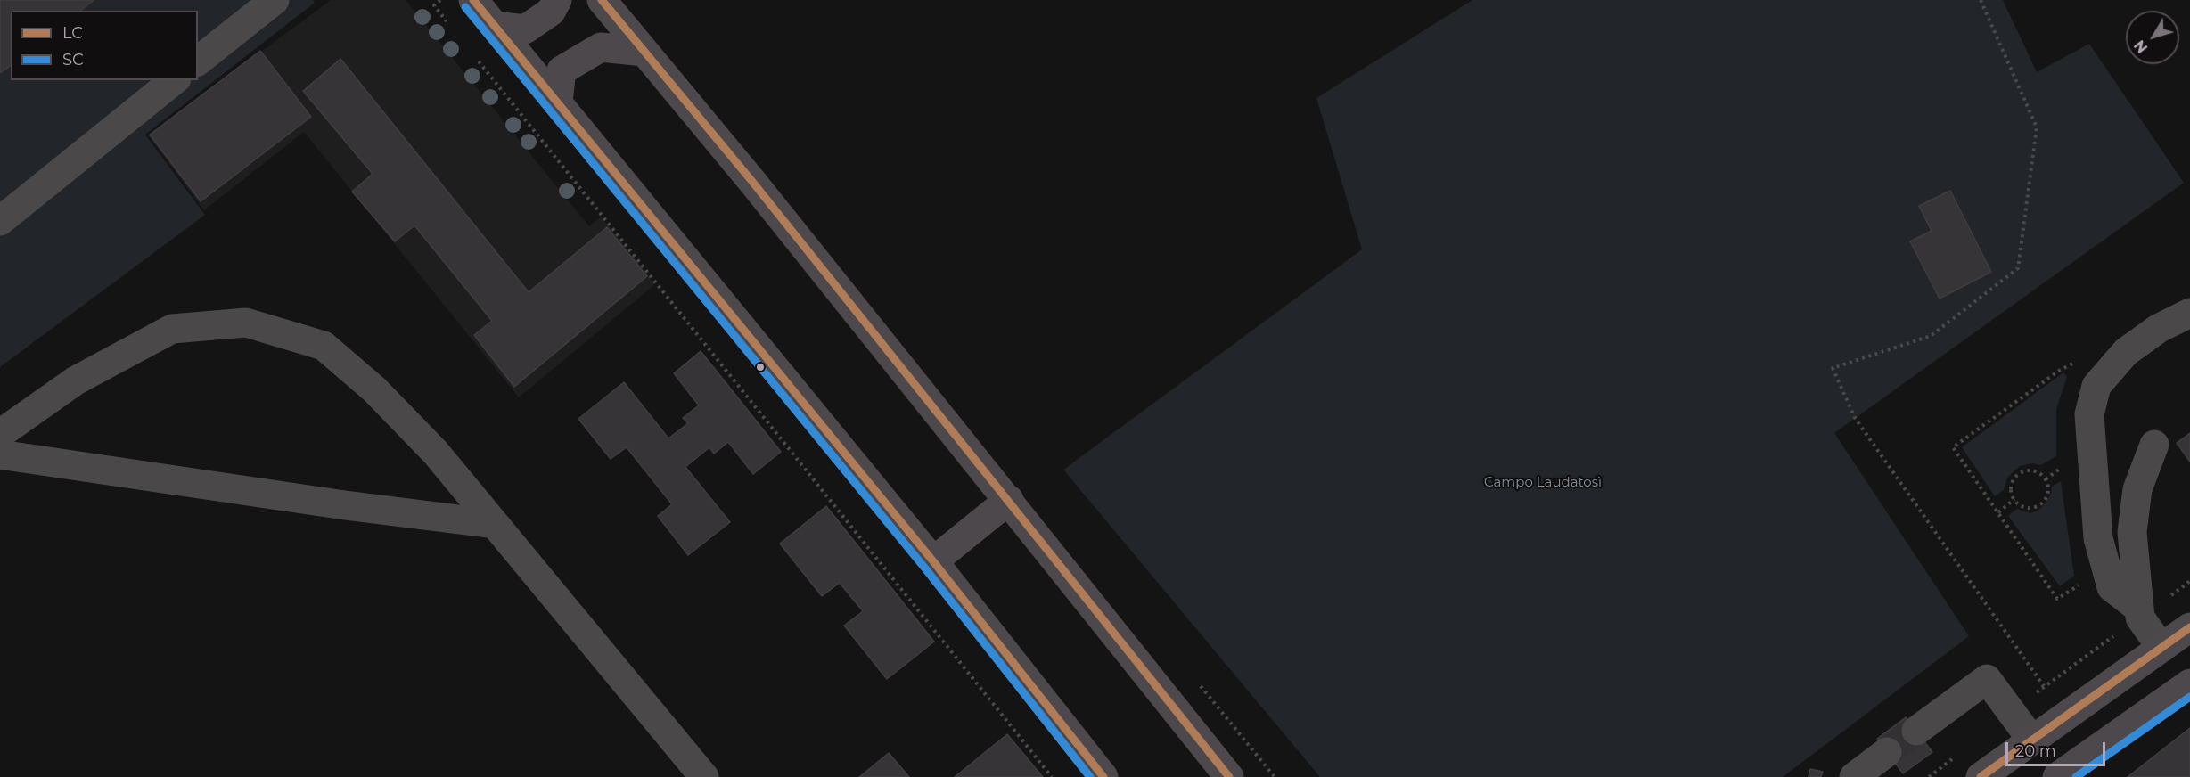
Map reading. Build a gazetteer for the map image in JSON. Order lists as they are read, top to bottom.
{
  "parks": ["Campo Laudatosì"],
  "lines": ["transit line LC", "transit line SC"],
  "legend": ["LC", "SC"],
  "scale_bar": "20 m",
  "north": "bottom left"
}
